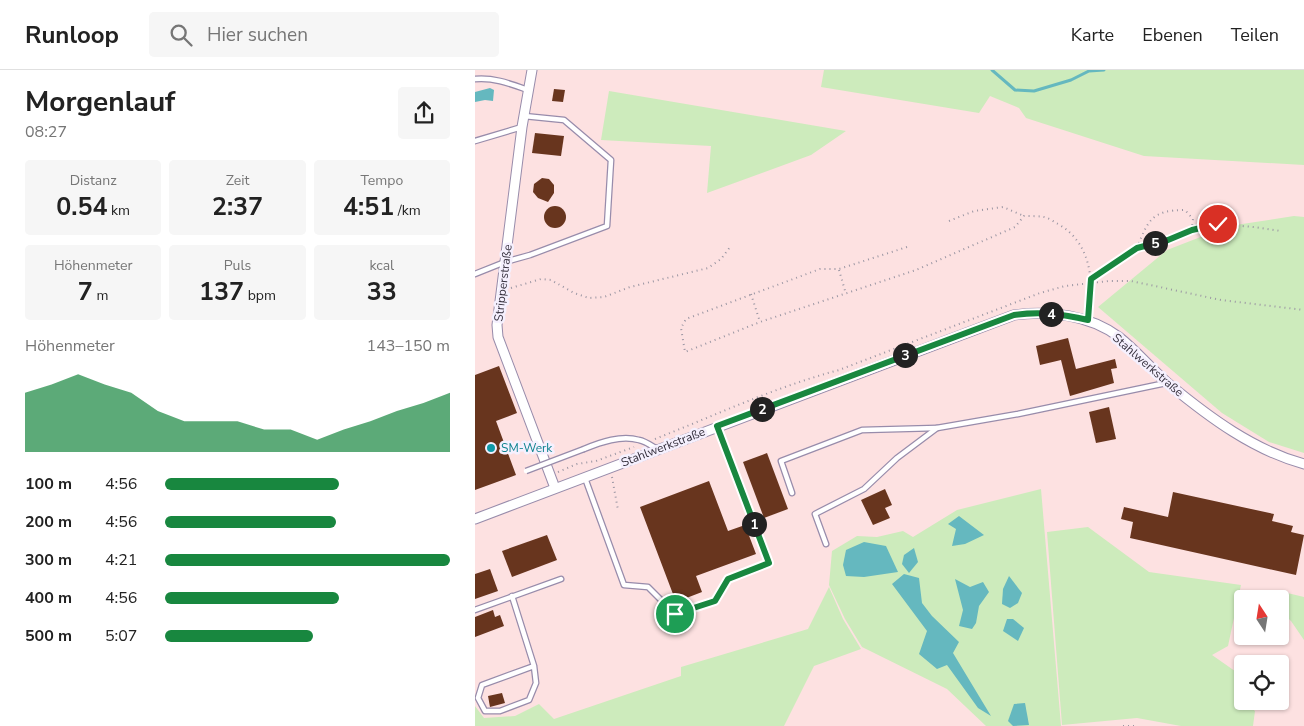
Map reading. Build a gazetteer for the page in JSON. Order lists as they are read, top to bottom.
{
  "streets": {
    "street": ["Stripperstraße", "Stahlwerkstraße"]
  },
  "crossings": [
    ["Stripperstraße", "Stahlwerkstraße"]
  ],
  "places": ["SM-Werk"],
  "north": "top",
  "page": {
    "header": "Runloop",
    "search": "Hier suchen",
    "nav": ["Karte", "Ebenen", "Teilen"],
    "heading": ["Morgenlauf", "08:27"],
    "stats": [
      ["Distanz", "0.54 km"],
      ["Zeit", "2:37"],
      ["Tempo", "4:51 /km"],
      ["Höhenmeter", "7 m"],
      ["Puls", "137 bpm"],
      ["kcal", "33"]
    ],
    "pins": [
      "5",
      "4",
      "3",
      "2",
      "1"
    ],
    "chart": ["Höhenmeter", "143–150 m"],
    "list": [
      {
        "name": "100 m",
        "note": "4:56"
      },
      {
        "name": "200 m",
        "note": "4:56"
      },
      {
        "name": "300 m",
        "note": "4:21"
      },
      {
        "name": "400 m",
        "note": "4:56"
      },
      {
        "name": "500 m",
        "note": "5:07"
      }
    ]
  }
}
